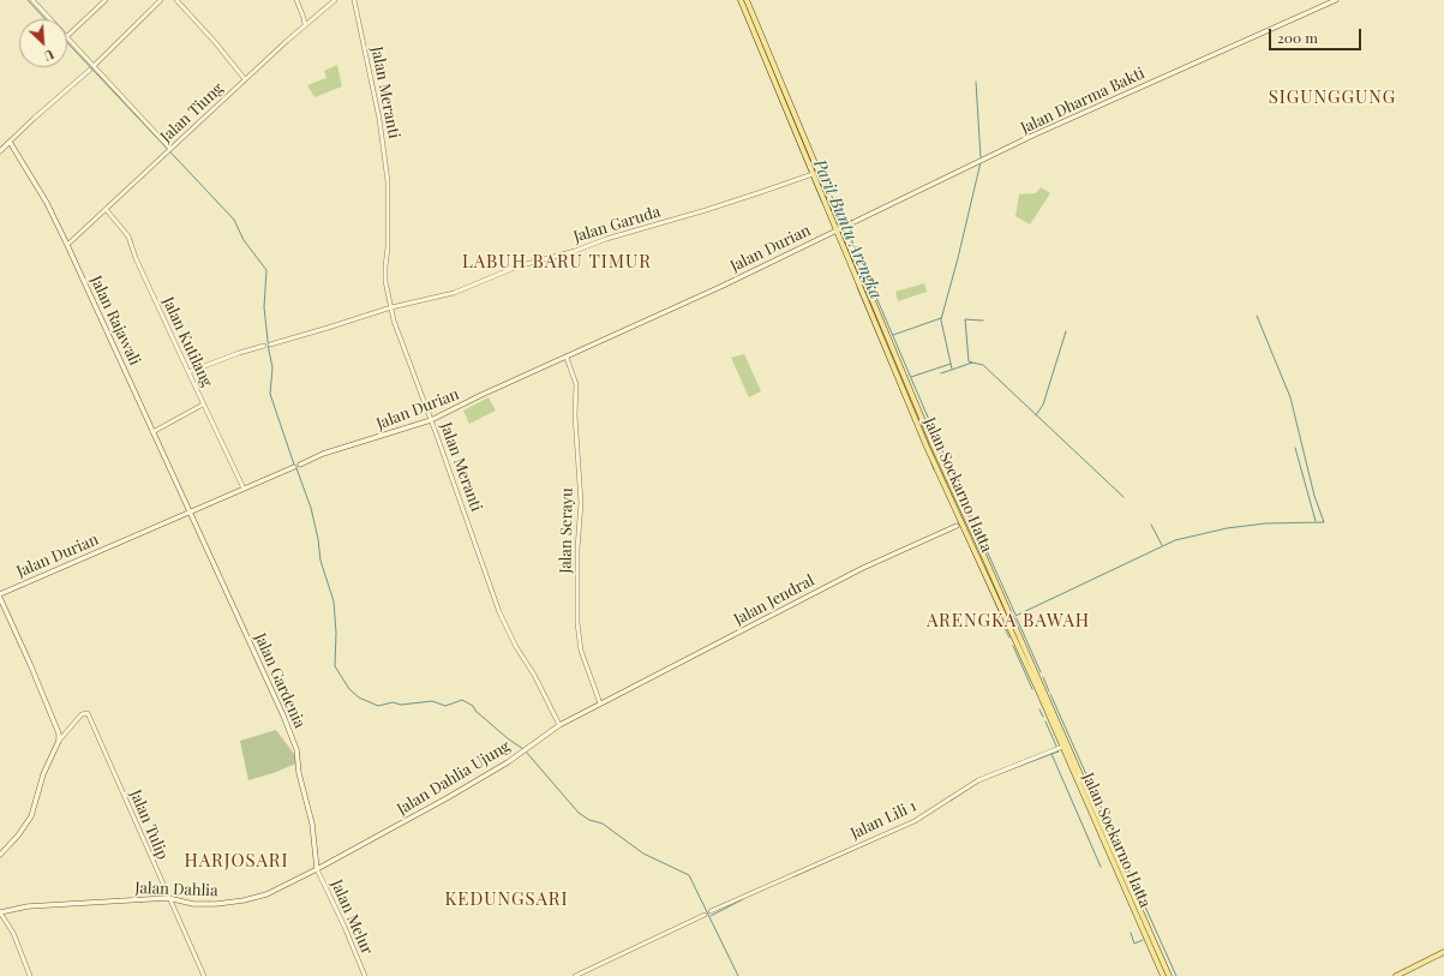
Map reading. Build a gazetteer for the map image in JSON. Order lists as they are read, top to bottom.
{
  "streets": {
    "main road": [
      "Jalan Dharma Bakti",
      "Jalan Durian",
      "Jalan Rajawali",
      "Jalan Soekarno Hatta",
      "Jalan Jendral",
      "Jalan Gardenia",
      "Jalan Dahlia Ujung",
      "Jalan Dahlia"
    ],
    "street": [
      "Jalan Meranti",
      "Jalan Tiung",
      "Jalan Garuda",
      "Jalan Kutilang",
      "Jalan Serayu",
      "Jalan Lili 1",
      "Jalan Tulip",
      "Jalan Melur"
    ]
  },
  "crossings": [
    ["Jalan Meranti", "Jalan Garuda"],
    ["Jalan Meranti", "Jalan Durian"],
    ["Jalan Meranti", "Jalan Dahlia Ujung"],
    ["Jalan Tiung", "Jalan Rajawali"],
    ["Jalan Tiung", "Jalan Kutilang"],
    ["Jalan Garuda", "Jalan Soekarno Hatta"],
    ["Jalan Durian", "Jalan Rajawali"],
    ["Jalan Durian", "Jalan Kutilang"],
    ["Jalan Durian", "Jalan Soekarno Hatta"],
    ["Jalan Durian", "Jalan Serayu"],
    ["Jalan Durian", "Jalan Gardenia"],
    ["Jalan Rajawali", "Jalan Gardenia"],
    ["Jalan Soekarno Hatta", "Jalan Jendral"],
    ["Jalan Soekarno Hatta", "Jalan Lili 1"],
    ["Jalan Serayu", "Jalan Jendral"],
    ["Jalan Serayu", "Jalan Dahlia Ujung"],
    ["Jalan Jendral", "Jalan Dahlia Ujung"],
    ["Jalan Gardenia", "Jalan Dahlia Ujung"],
    ["Jalan Gardenia", "Jalan Dahlia"],
    ["Jalan Gardenia", "Jalan Melur"],
    ["Jalan Dahlia Ujung", "Jalan Dahlia"],
    ["Jalan Dahlia Ujung", "Jalan Melur"],
    ["Jalan Tulip", "Jalan Dahlia"],
    ["Jalan Dahlia", "Jalan Melur"]
  ],
  "districts": [
    "SIGUNGGUNG",
    "LABUH BARU TIMUR",
    "ARENGKA BAWAH",
    "HARJOSARI",
    "KEDUNGSARI"
  ],
  "water": ["Parit Buntu Arengka"],
  "scale_bar": "200 m",
  "north": "bottom right"
}
